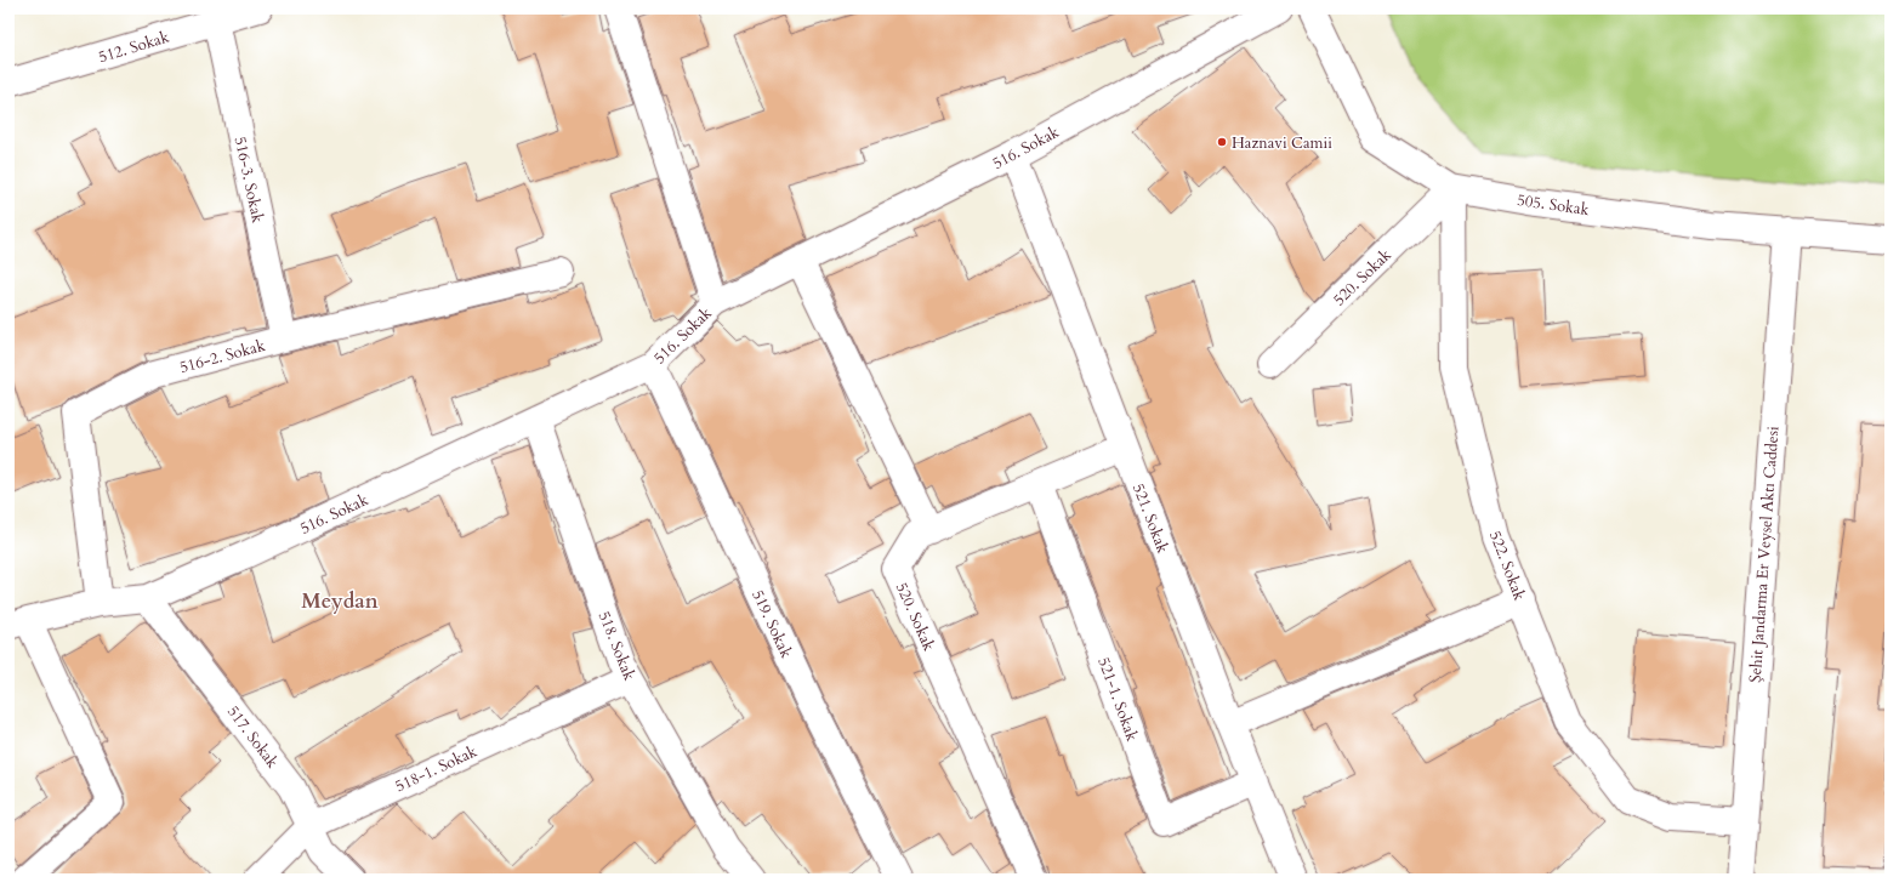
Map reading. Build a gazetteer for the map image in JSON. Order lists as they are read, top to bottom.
{
  "streets": {
    "street": [
      "512. Sokak",
      "516. Sokak",
      "516-3. Sokak",
      "505. Sokak",
      "520. Sokak",
      "516-2. Sokak",
      "521. Sokak",
      "Şehit Jandarma Er Veysel Aktı Caddesi",
      "522. Sokak",
      "519. Sokak",
      "518. Sokak",
      "521-1. Sokak",
      "517. Sokak",
      "518-1. Sokak"
    ]
  },
  "crossings": [
    ["512. Sokak", "516-3. Sokak"],
    ["516. Sokak", "516-2. Sokak"],
    ["516. Sokak", "521. Sokak"],
    ["516. Sokak", "519. Sokak"],
    ["516. Sokak", "518. Sokak"],
    ["516. Sokak", "517. Sokak"],
    ["516-3. Sokak", "516-2. Sokak"],
    ["505. Sokak", "520. Sokak"],
    ["505. Sokak", "Şehit Jandarma Er Veysel Aktı Caddesi"],
    ["505. Sokak", "522. Sokak"],
    ["520. Sokak", "522. Sokak"],
    ["521. Sokak", "521-1. Sokak"],
    ["Şehit Jandarma Er Veysel Aktı Caddesi", "522. Sokak"],
    ["518. Sokak", "518-1. Sokak"],
    ["517. Sokak", "518-1. Sokak"]
  ],
  "districts": ["Meydan"],
  "places": ["Haznavi Camii"]
}
